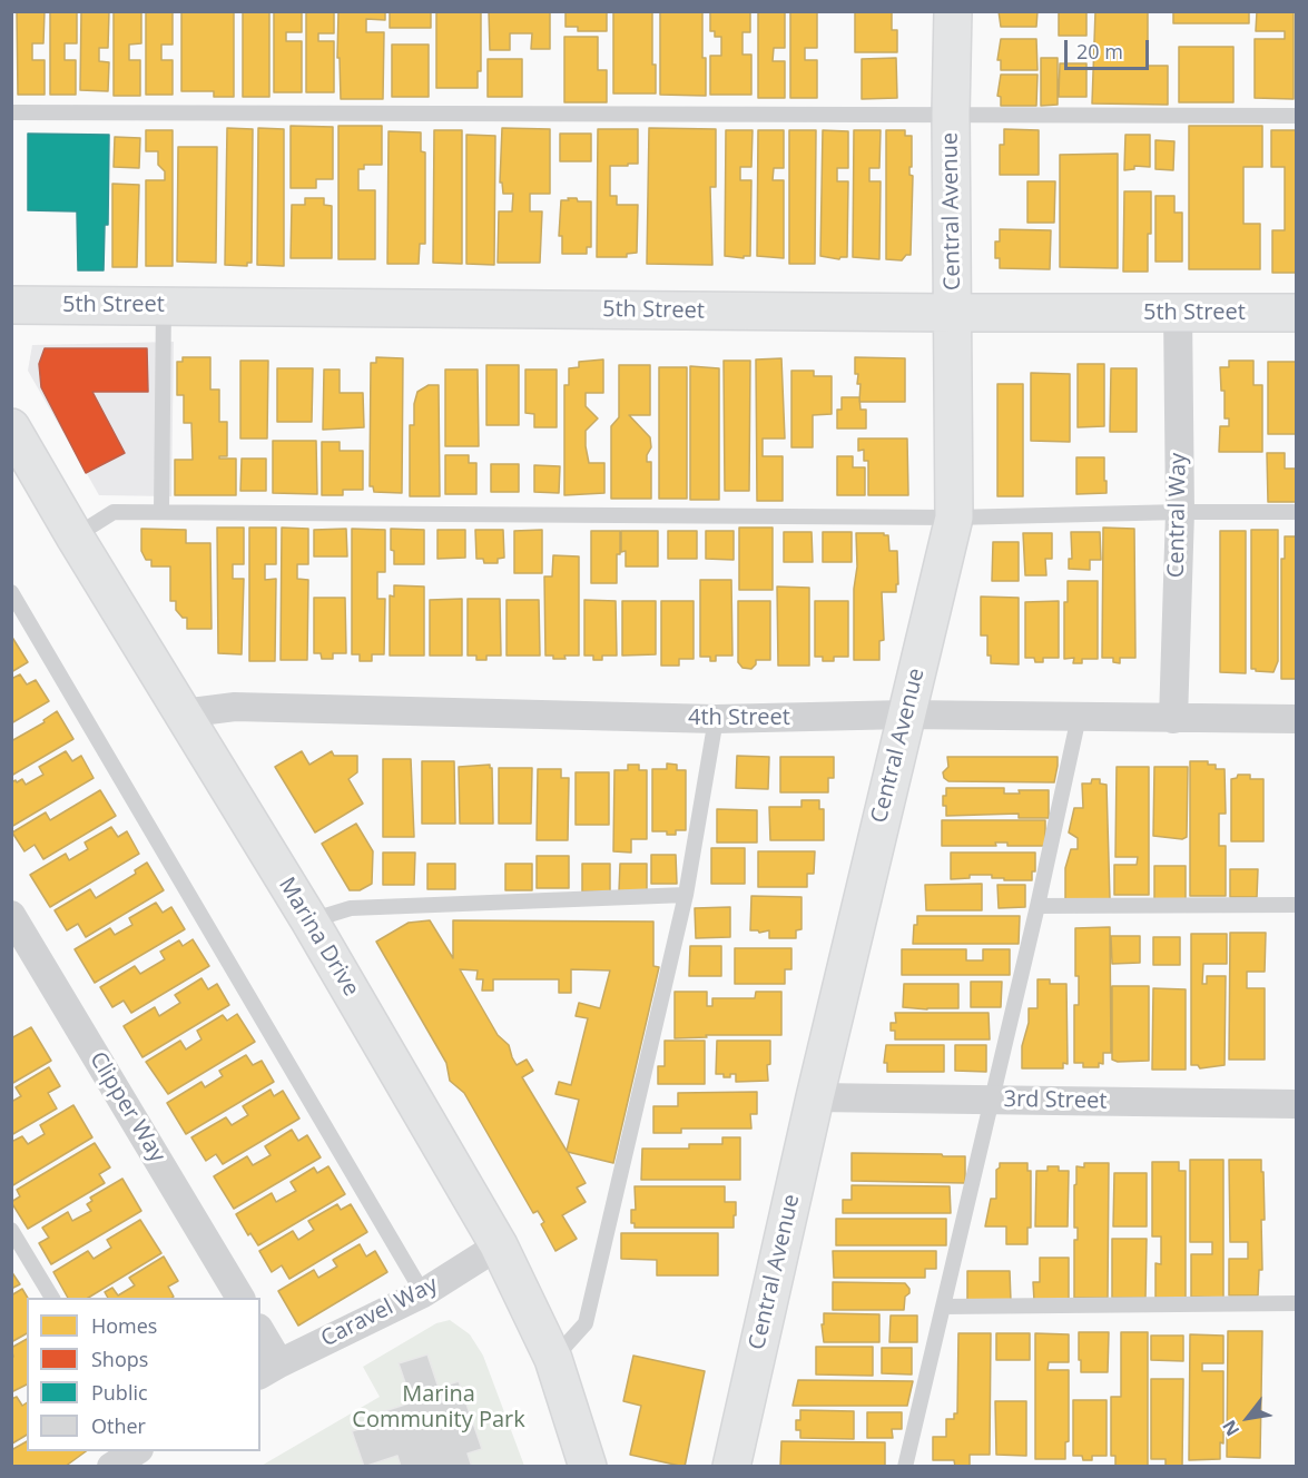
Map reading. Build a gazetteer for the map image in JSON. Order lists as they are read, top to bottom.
{
  "streets": {
    "main road": ["Central Avenue", "5th Street", "Marina Drive"],
    "street": [
      "Central Way",
      "4th Street",
      "3rd Street",
      "Clipper Way",
      "Caravel Way"
    ]
  },
  "crossings": [
    ["Central Avenue", "5th Street"],
    ["Central Avenue", "4th Street"],
    ["Central Avenue", "3rd Street"],
    ["5th Street", "Central Way"],
    ["Central Way", "4th Street"],
    ["4th Street", "Marina Drive"],
    ["Marina Drive", "Caravel Way"]
  ],
  "parks": ["Marina Community Park"],
  "legend": [
    "Homes",
    "Shops",
    "Public",
    "Other"
  ],
  "scale_bar": "20 m",
  "north": "bottom left"
}
